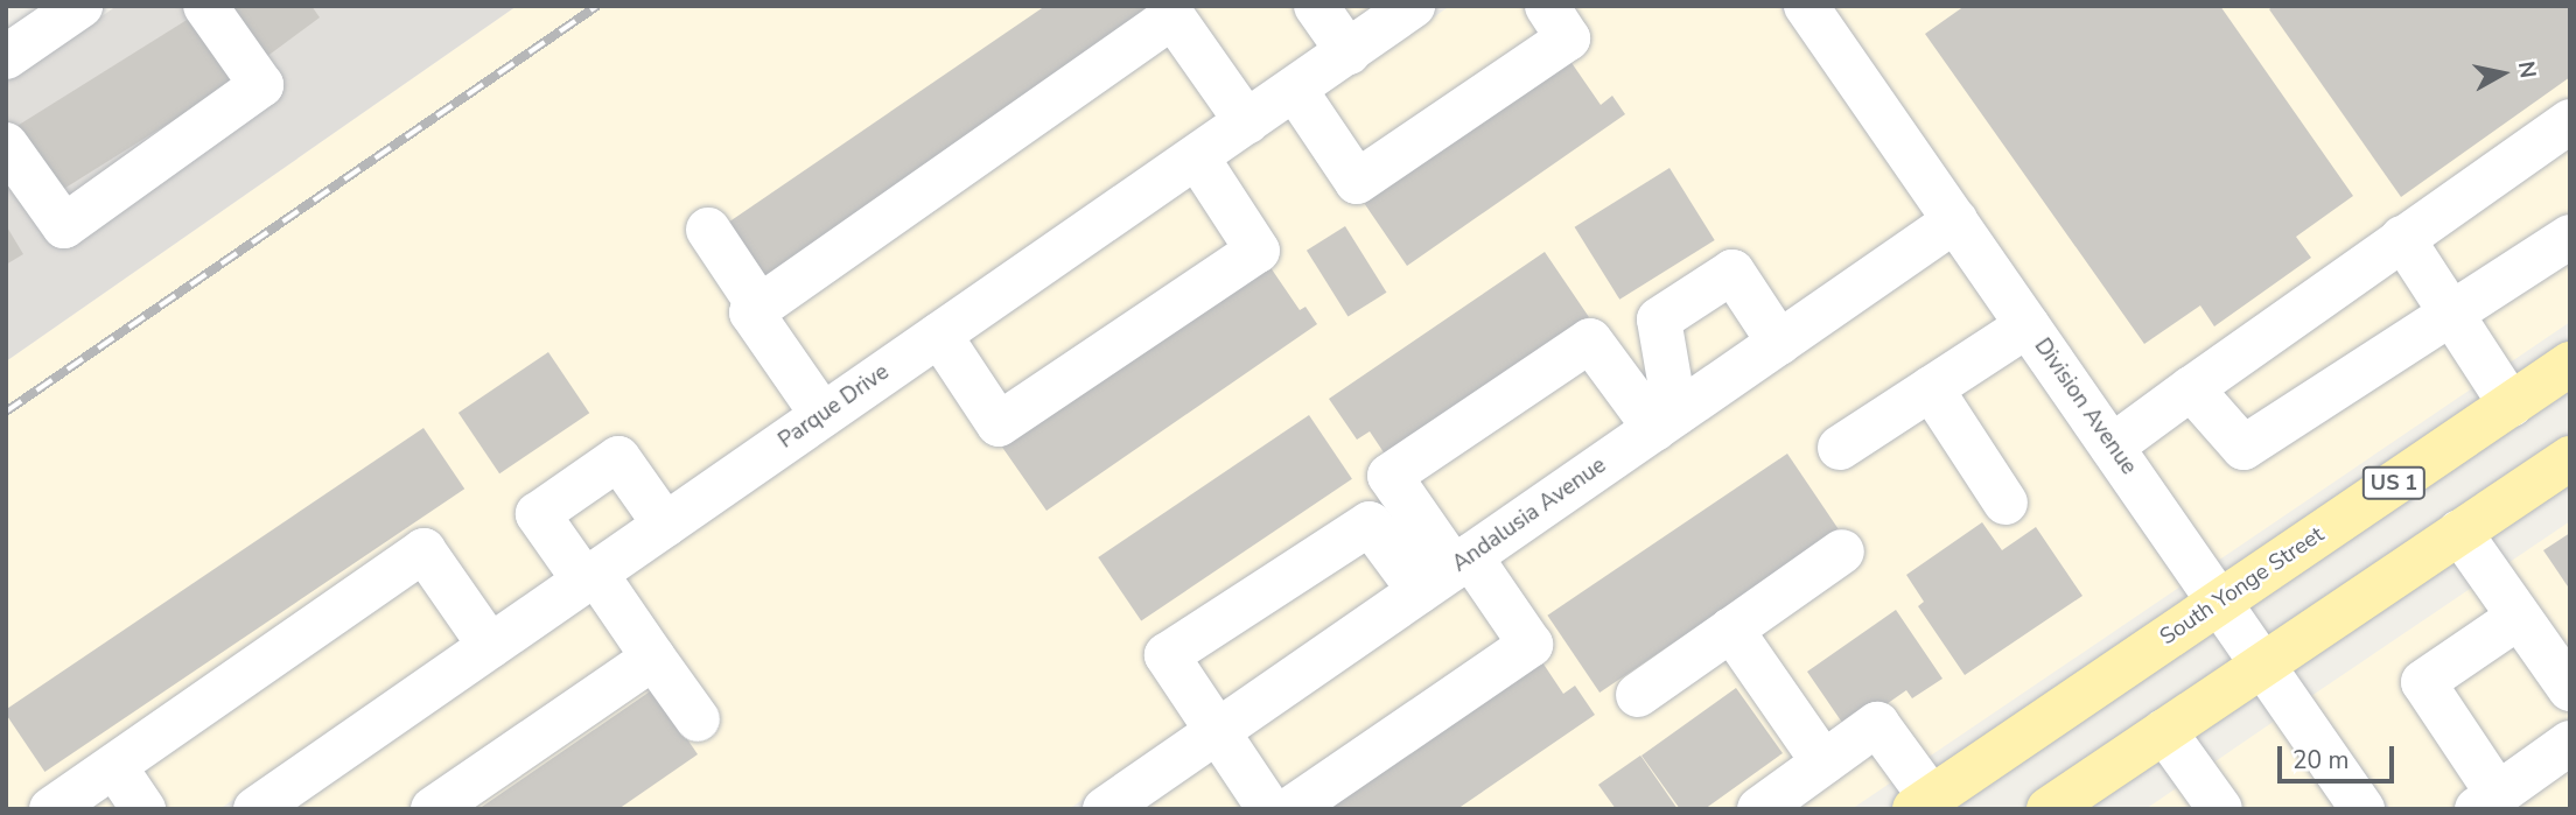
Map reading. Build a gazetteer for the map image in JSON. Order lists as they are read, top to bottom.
{
  "streets": {
    "main road": ["US 1", "South Yonge Street"],
    "street": ["Parque Drive", "Division Avenue", "Andalusia Avenue"]
  },
  "crossings": [
    ["Division Avenue", "Andalusia Avenue"],
    ["Division Avenue", "South Yonge Street"]
  ],
  "scale_bar": "20 m",
  "north": "right"
}
